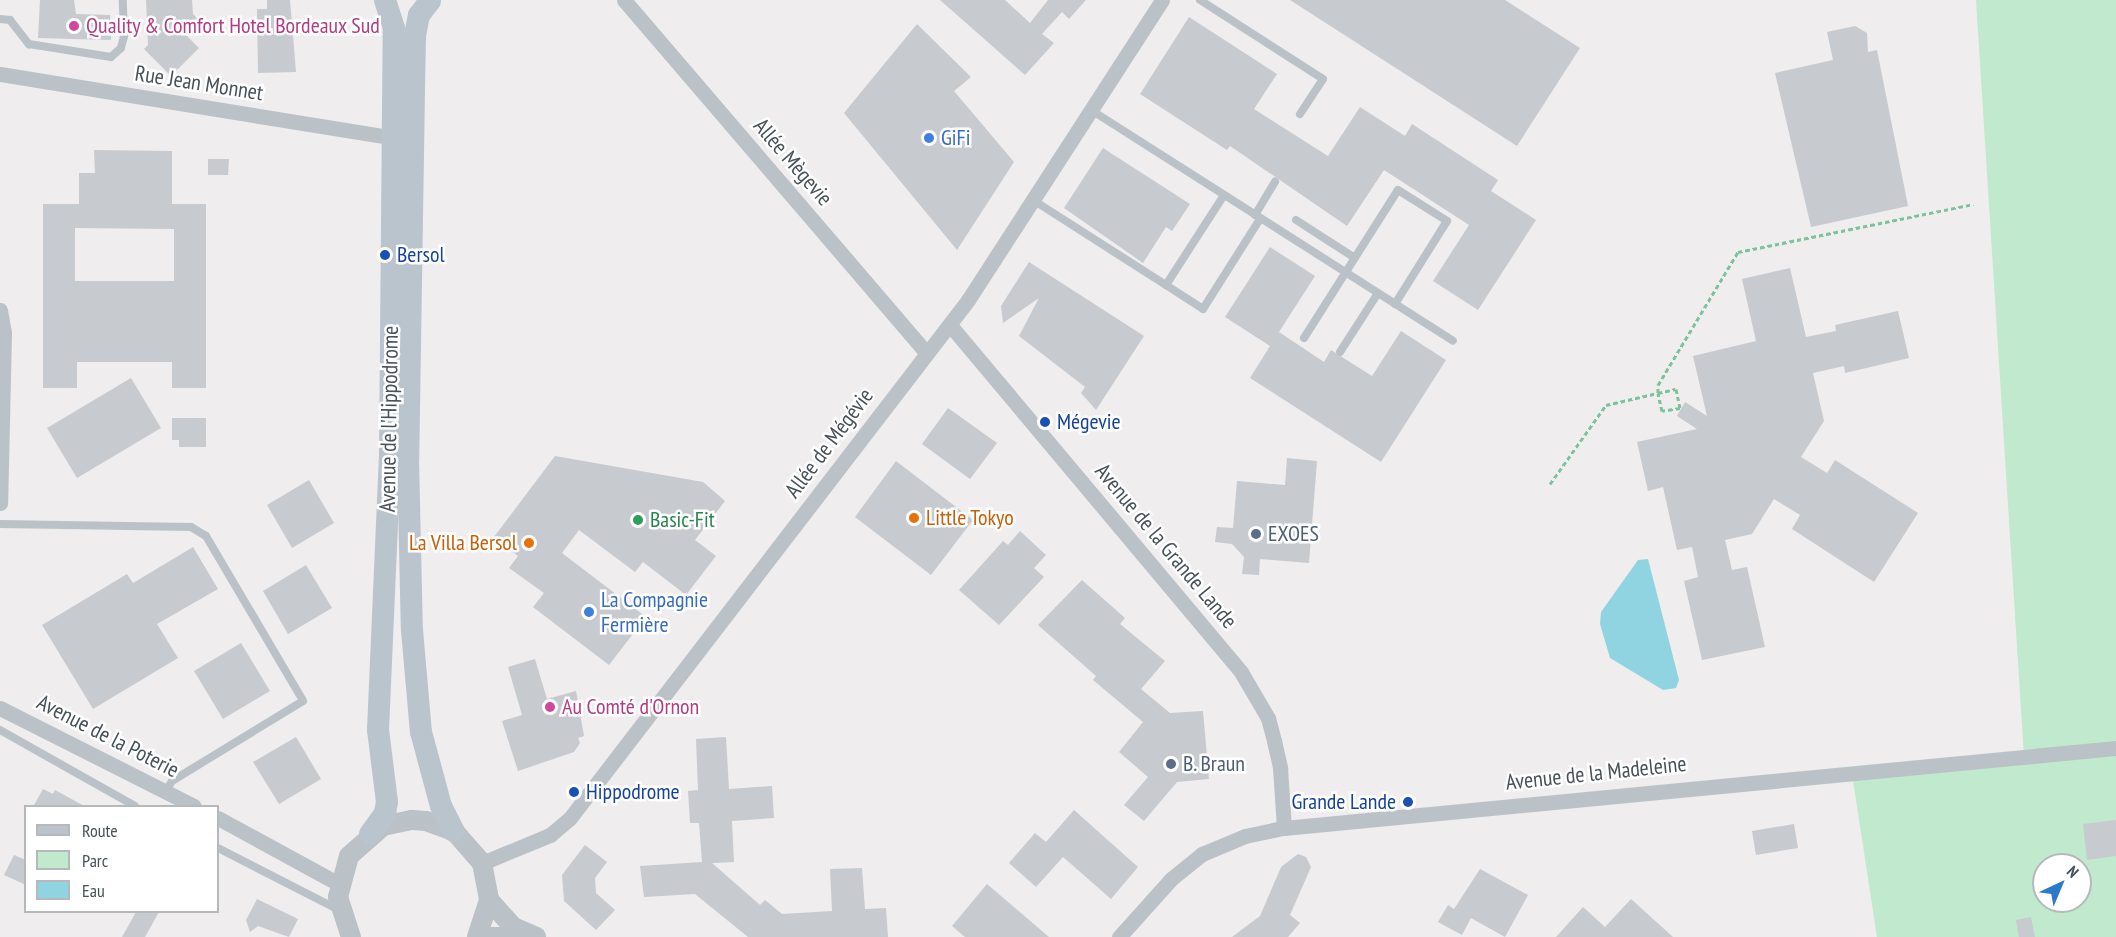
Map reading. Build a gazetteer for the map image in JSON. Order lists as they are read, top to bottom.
{
  "streets": {
    "main road": ["Avenue de l'Hippodrome"],
    "street": [
      "Rue Jean Monnet",
      "Allée Mègevie",
      "Allée de Mégévie",
      "Avenue de la Grande Lande",
      "Avenue de la Poterie",
      "Avenue de la Madeleine"
    ]
  },
  "crossings": [
    ["Rue Jean Monnet", "Avenue de l'Hippodrome"],
    ["Allée Mègevie", "Allée de Mégévie"],
    ["Allée de Mégévie", "Avenue de la Grande Lande"],
    ["Avenue de la Grande Lande", "Avenue de la Madeleine"]
  ],
  "places": [
    "Quality & Comfort Hotel Bordeaux Sud",
    "GiFi",
    "Bersol",
    "Mégevie",
    "Little Tokyo",
    "Basic-Fit",
    "EXOES",
    "La Villa Bersol",
    "La Compagnie Fermière",
    "Au Comté d'Ornon",
    "B. Braun",
    "Hippodrome",
    "Grande Lande"
  ],
  "legend": ["Route", "Parc", "Eau"],
  "north": "top right"
}
